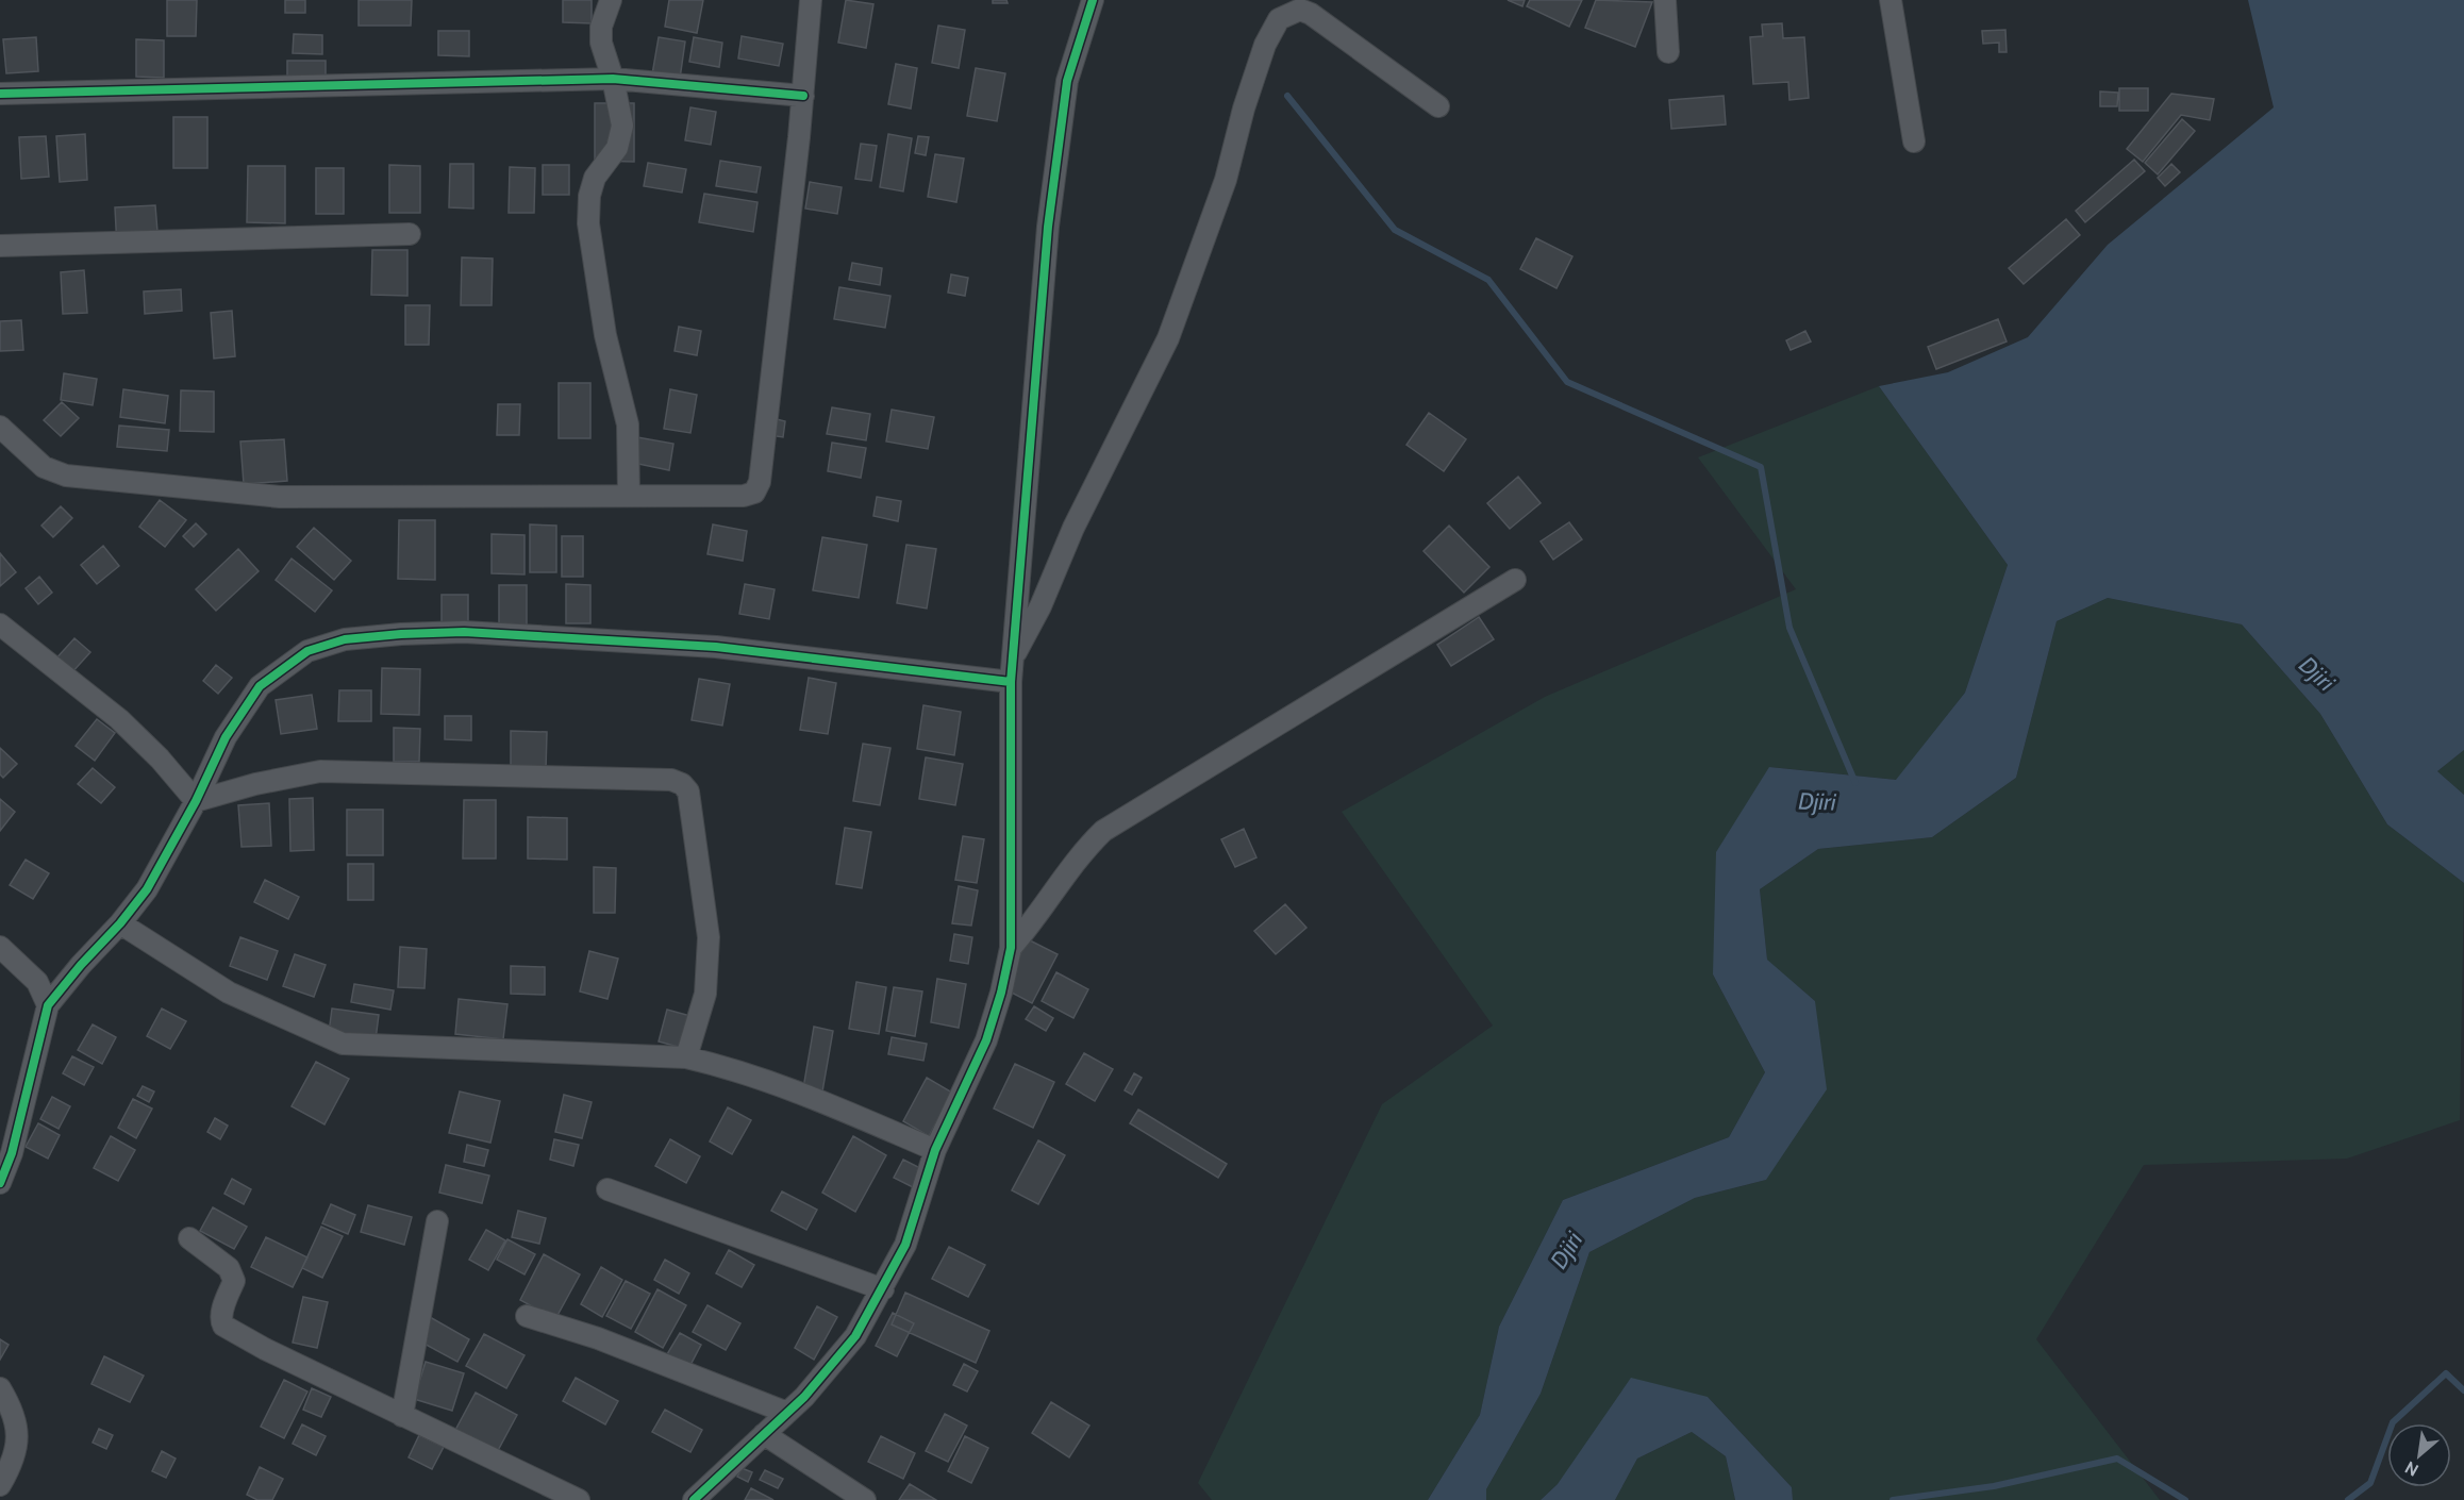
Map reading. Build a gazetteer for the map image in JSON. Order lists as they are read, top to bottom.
{
  "water": ["Djiri"],
  "north": "bottom left"
}
